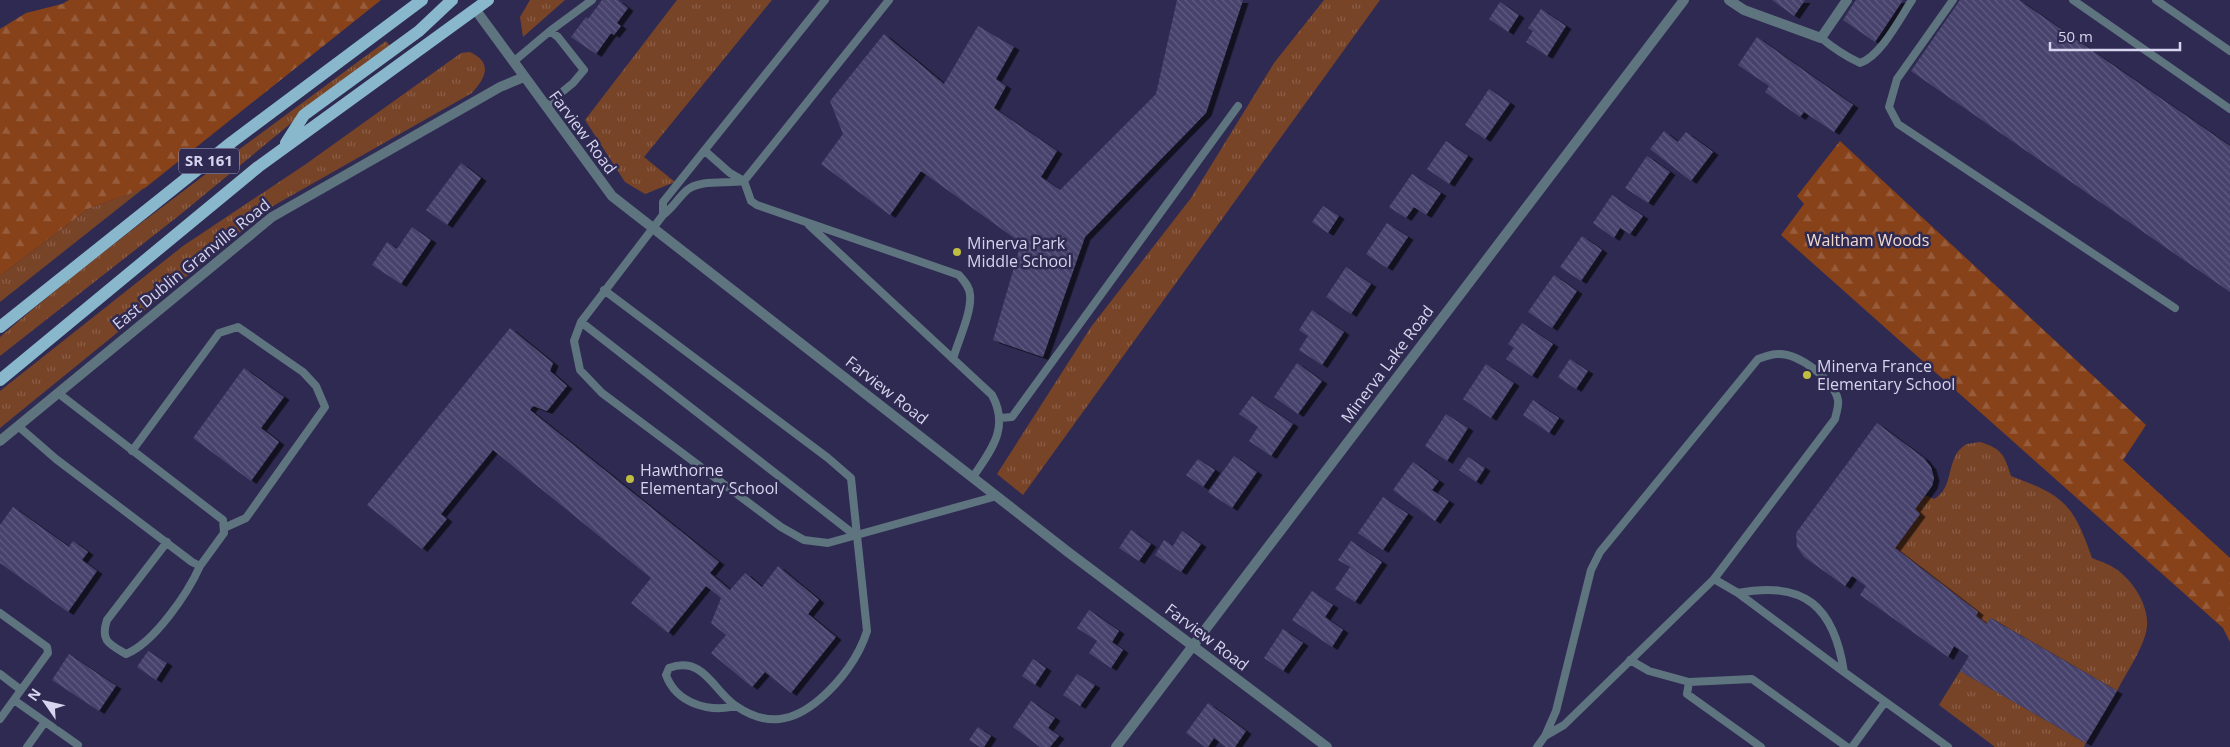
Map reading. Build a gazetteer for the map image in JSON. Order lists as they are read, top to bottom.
{
  "streets": {
    "main road": ["SR 161", "East Dublin Granville Road"],
    "street": ["Farview Road", "Minerva Lake Road"]
  },
  "crossings": [
    ["Farview Road", "East Dublin Granville Road"],
    ["Farview Road", "Minerva Lake Road"]
  ],
  "parks": ["Waltham Woods"],
  "places": ["Minerva Park Middle School", "Minerva France Elementary School", "Hawthorne Elementary School"],
  "scale_bar": "50 m",
  "north": "top left"
}
